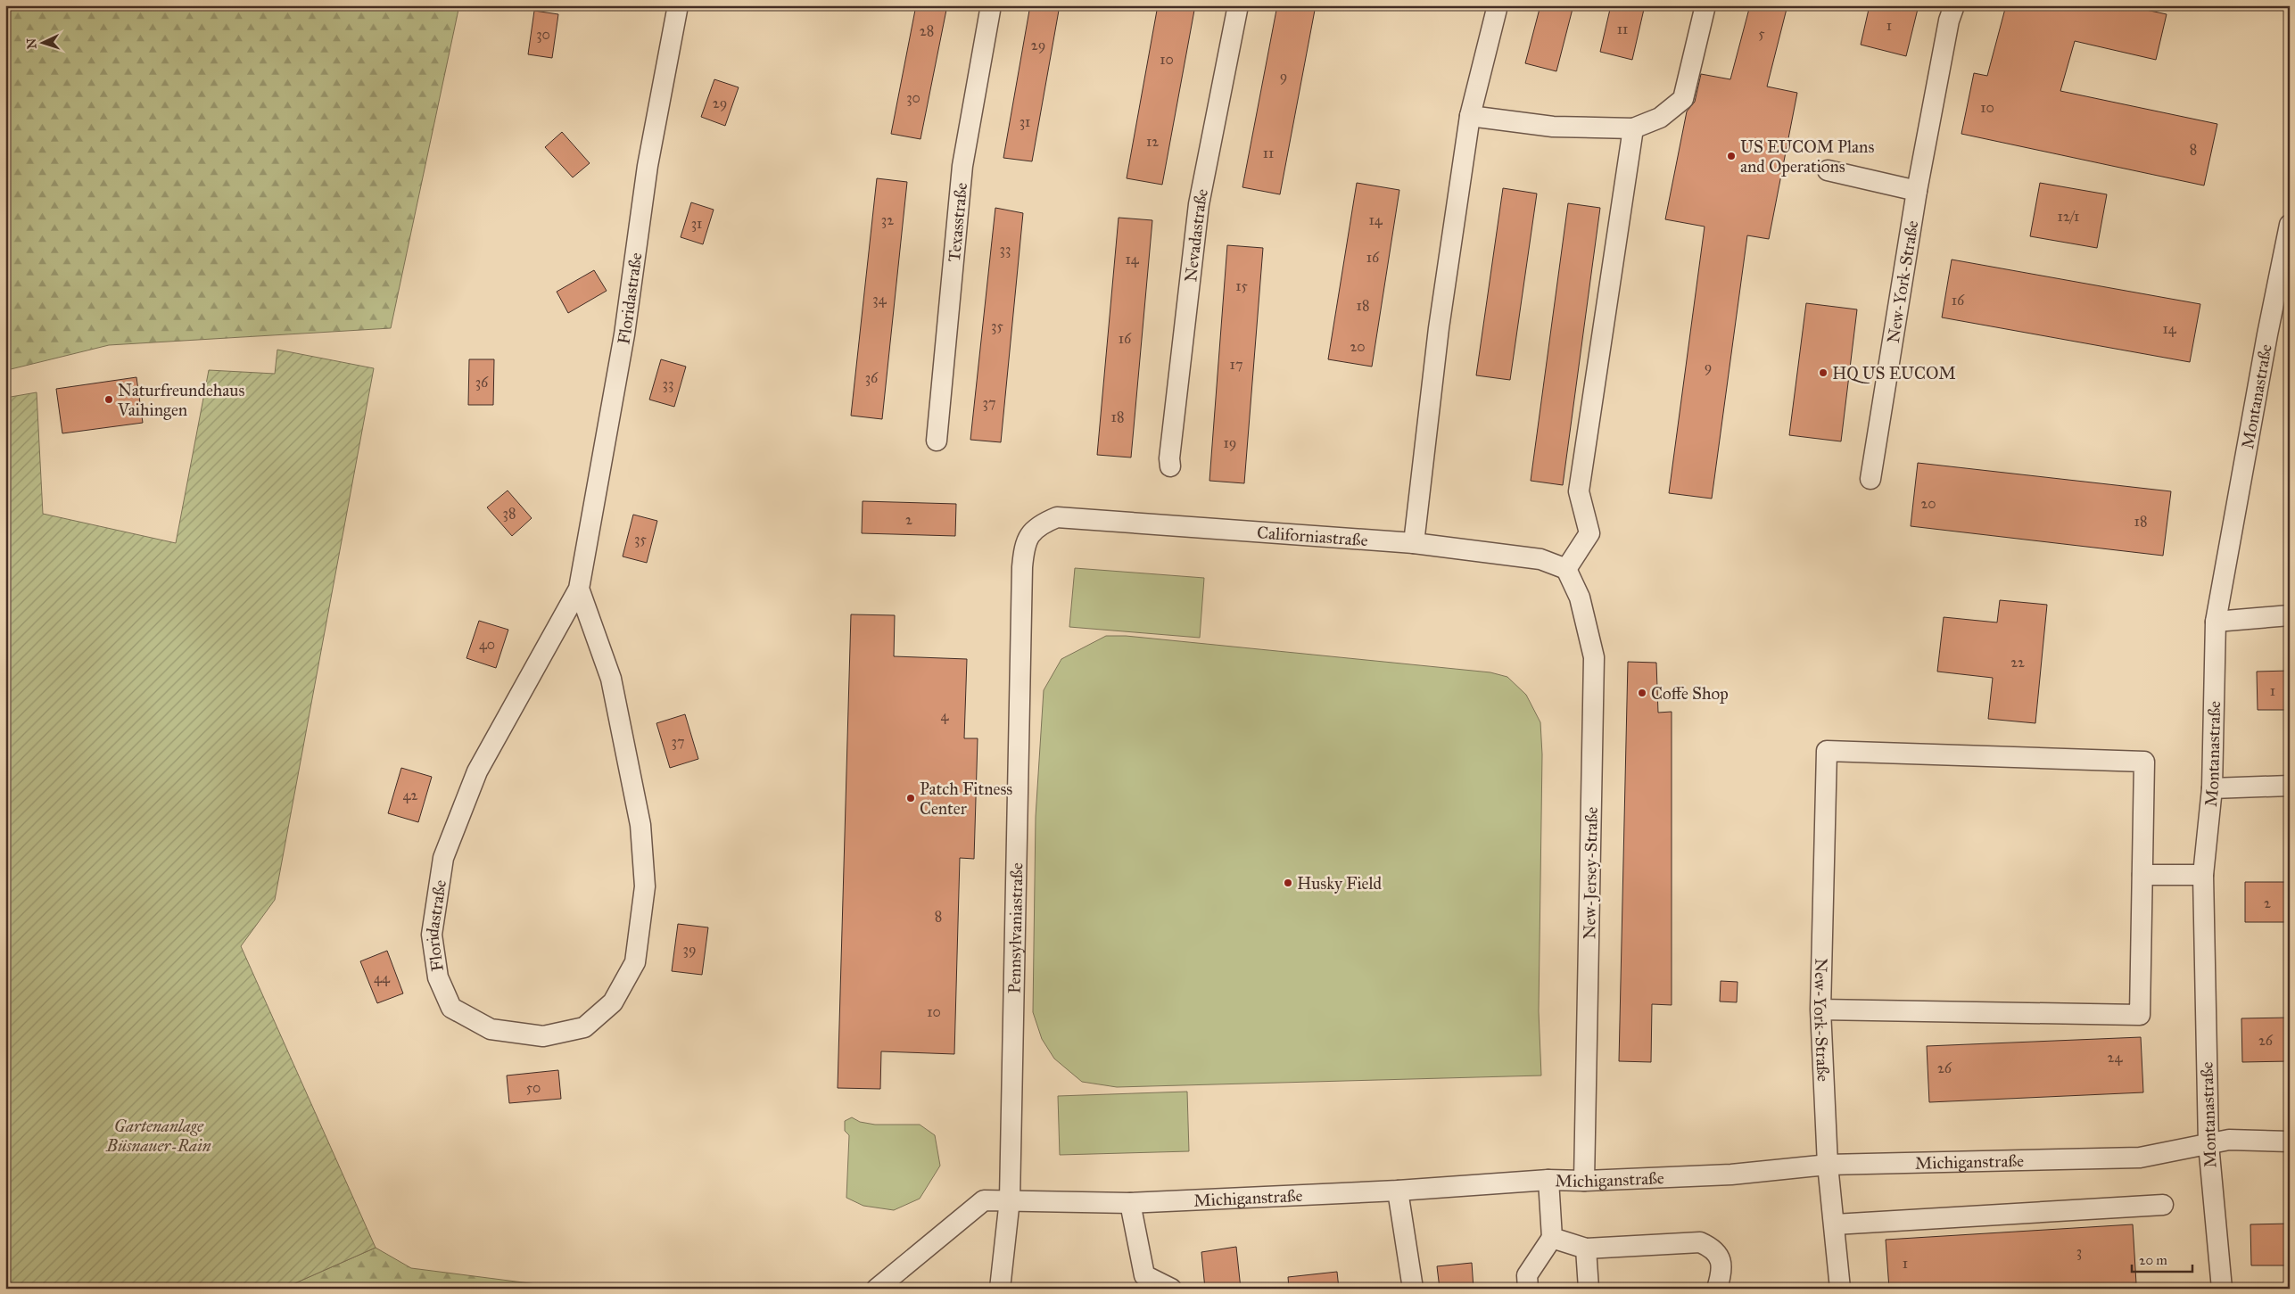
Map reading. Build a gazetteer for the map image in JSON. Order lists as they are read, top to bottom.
{
  "streets": {
    "street": [
      "Texasstraße",
      "Nevadastraße",
      "New-York-Straße",
      "Floridastraße",
      "Montanastraße",
      "Californiastraße",
      "New-Jersey-Straße",
      "Pennsylvaniastraße",
      "Michiganstraße"
    ]
  },
  "crossings": [
    ["New-York-Straße", "Michiganstraße"],
    ["Montanastraße", "Michiganstraße"],
    ["Californiastraße", "New-Jersey-Straße"],
    ["Californiastraße", "Pennsylvaniastraße"],
    ["New-Jersey-Straße", "Michiganstraße"],
    ["Pennsylvaniastraße", "Michiganstraße"]
  ],
  "parks": ["Gartenanlage Büsnauer-Rain"],
  "places": [
    "US EUCOM Plans and Operations",
    "HQ US EUCOM",
    "Naturfreundehaus Vaihingen",
    "Coffe Shop",
    "Patch Fitness Center",
    "Husky Field"
  ],
  "house_numbers": [
    "1",
    "11",
    "28",
    "5",
    "30",
    "29",
    "10",
    "9",
    "30",
    "29",
    "10",
    "31",
    "12",
    "8",
    "11",
    "12/1",
    "32",
    "14",
    "31",
    "33",
    "16",
    "14",
    "15",
    "34",
    "16",
    "18",
    "35",
    "14",
    "16",
    "20",
    "17",
    "9",
    "36",
    "36",
    "33",
    "37",
    "18",
    "19",
    "20",
    "38",
    "2",
    "18",
    "35",
    "40",
    "22",
    "1",
    "4",
    "37",
    "42",
    "2",
    "8",
    "39",
    "44",
    "10",
    "26",
    "24",
    "26",
    "50",
    "3",
    "1"
  ],
  "scale_bar": "20 m",
  "north": "left"
}
